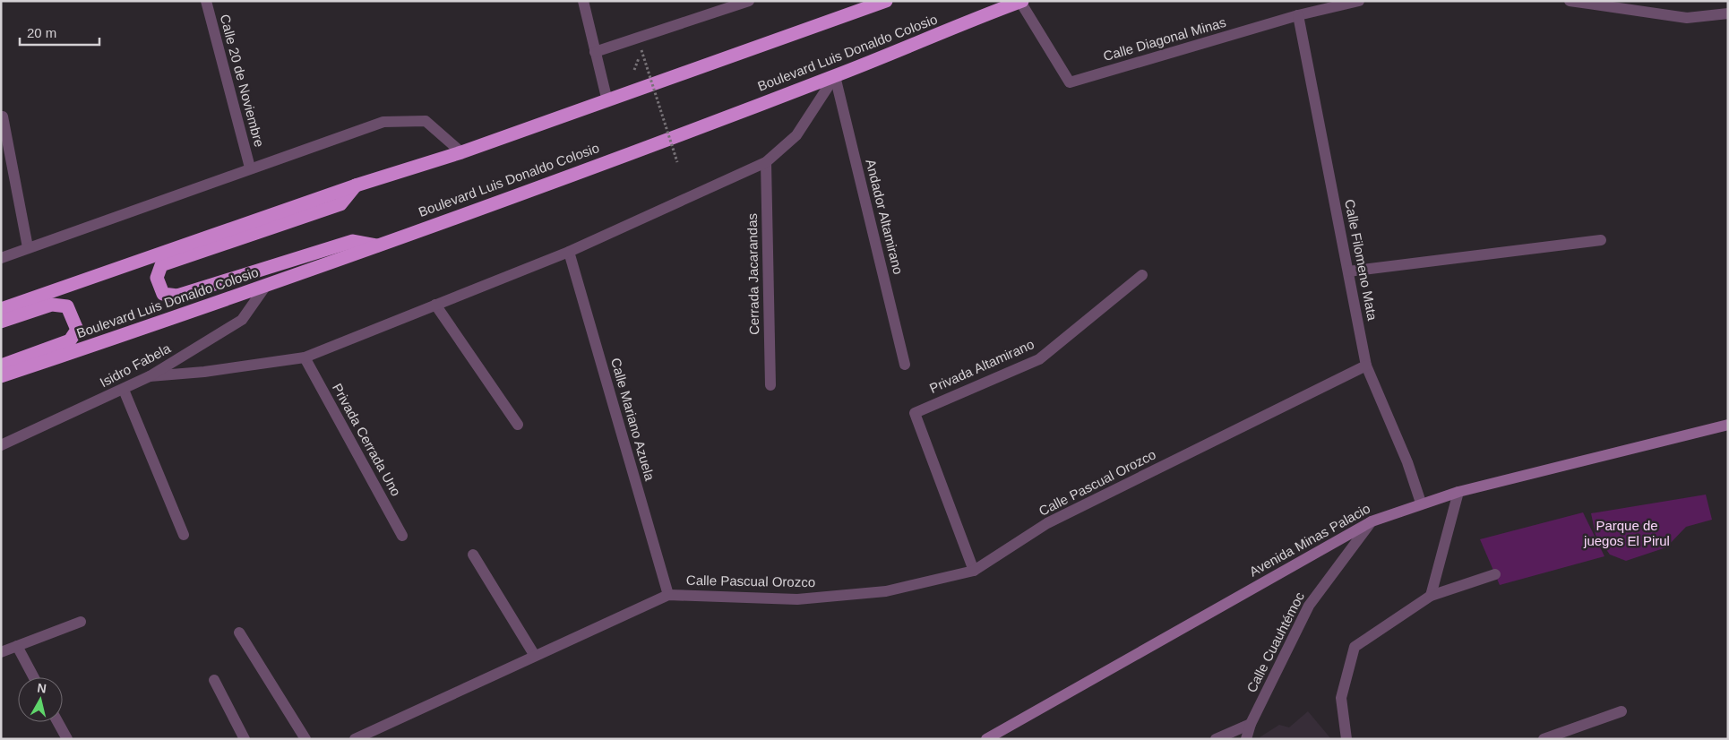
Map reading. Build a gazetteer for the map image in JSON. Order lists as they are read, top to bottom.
{
  "streets": {
    "highway": ["Boulevard Luis Donaldo Colosio"],
    "main road": ["Avenida Minas Palacio"],
    "street": [
      "Calle Diagonal Minas",
      "Calle 20 de Noviembre",
      "Andador Altamirano",
      "Calle Filomeno Mata",
      "Cerrada Jacarandas",
      "Isidro Fabela",
      "Privada Altamirano",
      "Calle Mariano Azuela",
      "Privada Cerrada Uno",
      "Calle Pascual Orozco",
      "Calle Cuauhtémoc"
    ]
  },
  "crossings": [
    ["Calle Diagonal Minas", "Boulevard Luis Donaldo Colosio"],
    ["Calle Diagonal Minas", "Calle Filomeno Mata"],
    ["Boulevard Luis Donaldo Colosio", "Andador Altamirano"],
    ["Boulevard Luis Donaldo Colosio", "Isidro Fabela"],
    ["Calle Filomeno Mata", "Calle Pascual Orozco"],
    ["Calle Filomeno Mata", "Avenida Minas Palacio"],
    ["Privada Altamirano", "Calle Pascual Orozco"],
    ["Calle Mariano Azuela", "Calle Pascual Orozco"],
    ["Avenida Minas Palacio", "Calle Cuauhtémoc"]
  ],
  "parks": ["Parque de juegos El Pirul"],
  "scale_bar": "20 m",
  "north": "top"
}
